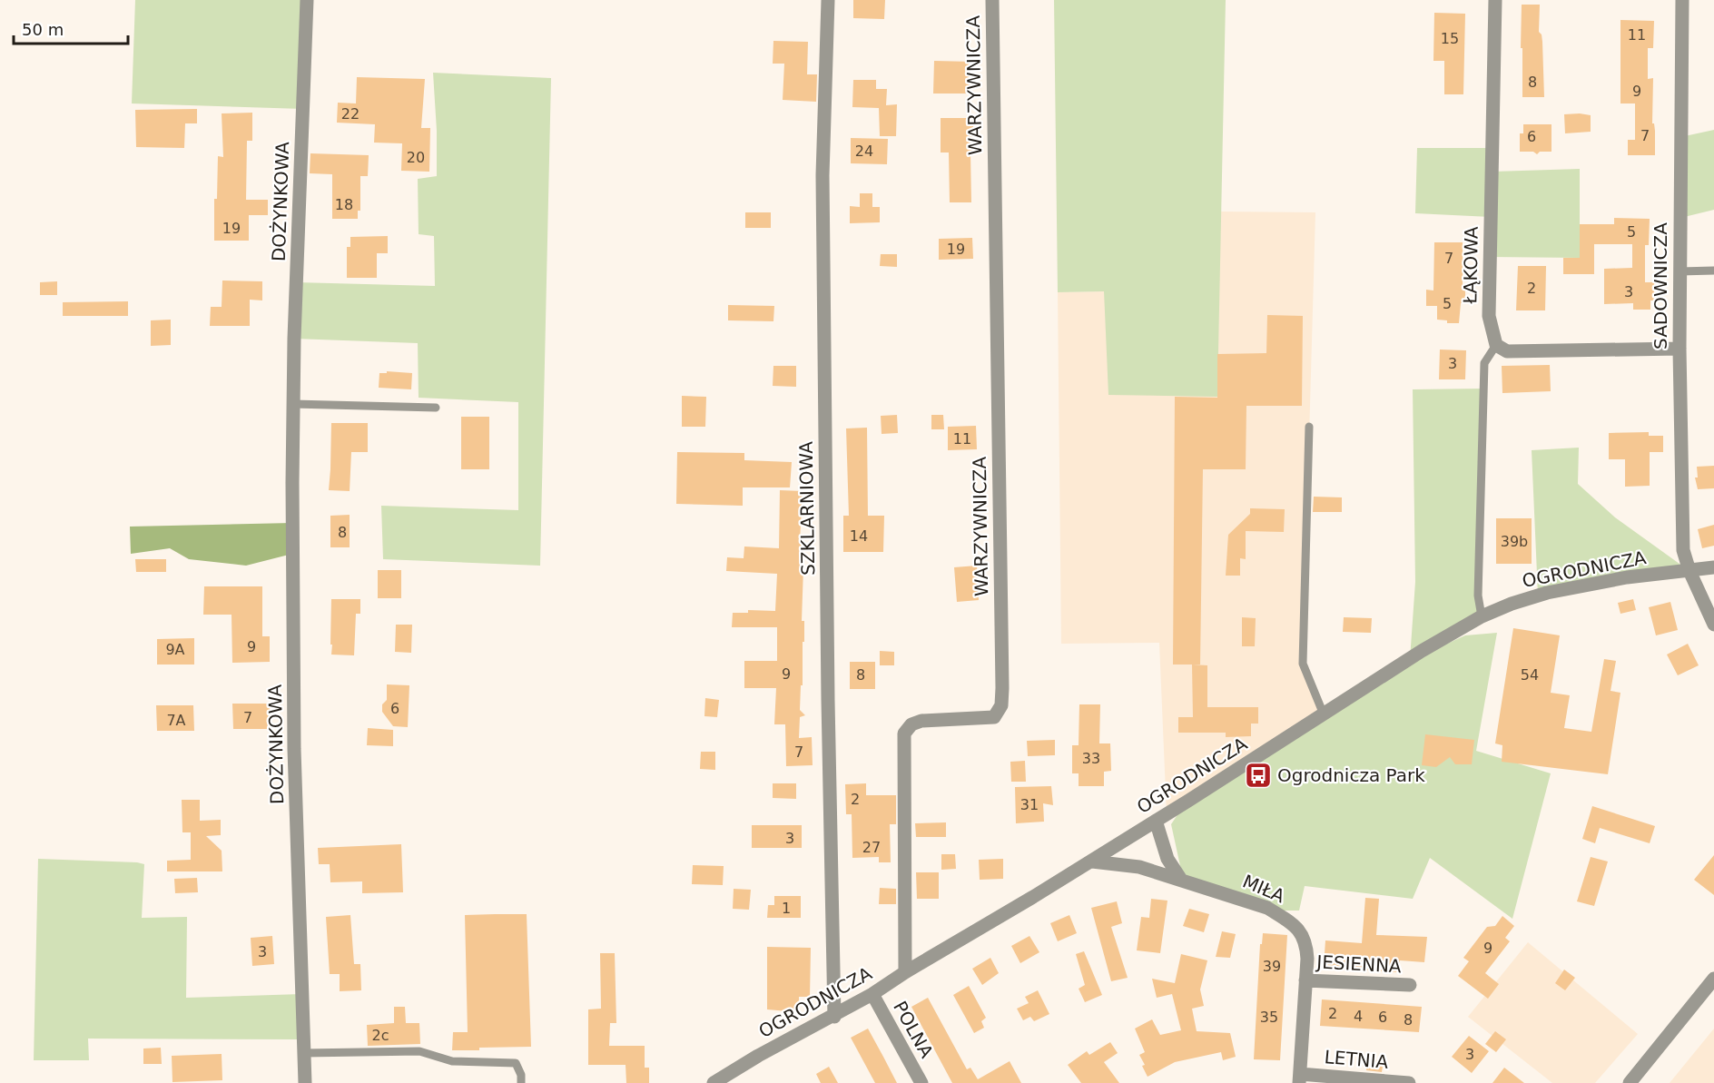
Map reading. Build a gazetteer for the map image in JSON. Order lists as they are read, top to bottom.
{
  "streets": {
    "street": [
      "WARZYWNICZA",
      "DOŻYNKOWA",
      "ŁĄKOWA",
      "SADOWNICZA",
      "SZKLARNIOWA",
      "OGRODNICZA",
      "MIŁA",
      "JESIENNA",
      "POLNA",
      "LETNIA"
    ]
  },
  "crossings": [
    ["WARZYWNICZA", "OGRODNICZA"],
    ["SADOWNICZA", "OGRODNICZA"],
    ["SZKLARNIOWA", "OGRODNICZA"],
    ["OGRODNICZA", "MIŁA"],
    ["OGRODNICZA", "POLNA"],
    ["MIŁA", "JESIENNA"],
    ["MIŁA", "LETNIA"]
  ],
  "places": {
    "bus stop": ["Ogrodnicza Park"]
  },
  "house_numbers": [
    "11",
    "15",
    "8",
    "9",
    "22",
    "7",
    "6",
    "24",
    "20",
    "18",
    "19",
    "5",
    "19",
    "7",
    "2",
    "3",
    "5",
    "3",
    "11",
    "8",
    "14",
    "39b",
    "9",
    "9A",
    "9",
    "8",
    "54",
    "6",
    "7",
    "7A",
    "7",
    "33",
    "2",
    "31",
    "3",
    "27",
    "1",
    "9",
    "3",
    "39",
    "2",
    "4",
    "35",
    "6",
    "8",
    "2c",
    "3"
  ],
  "scale_bar": "50 m"
}
